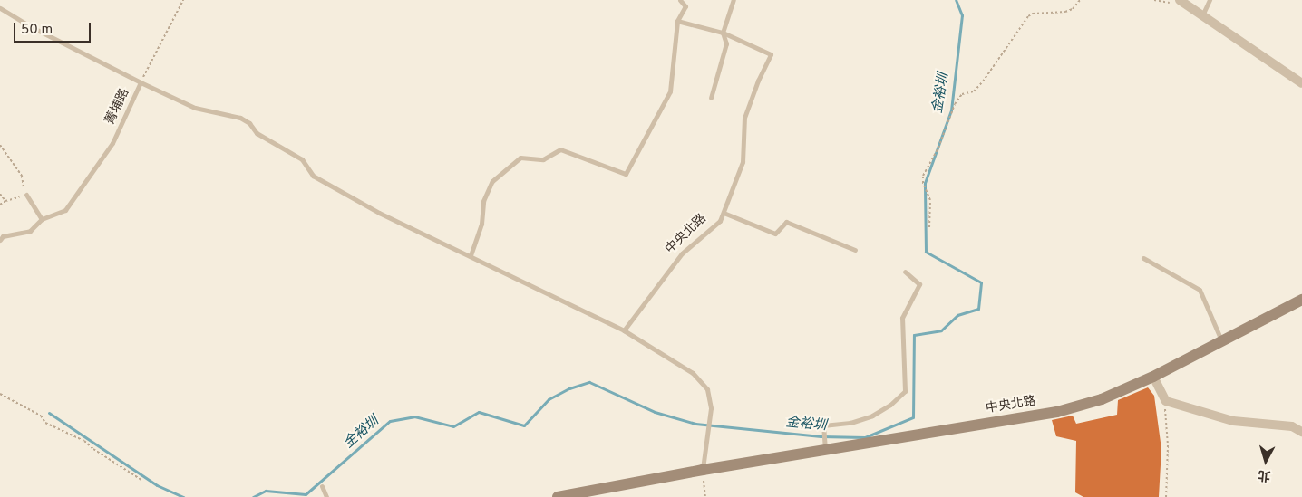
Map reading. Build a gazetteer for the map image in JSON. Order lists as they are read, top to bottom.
{
  "streets": {
    "street": ["中央北路"],
    "lane": ["菁埔路"]
  },
  "water": ["金裕圳"],
  "scale_bar": "50 m",
  "north": "bottom"
}
